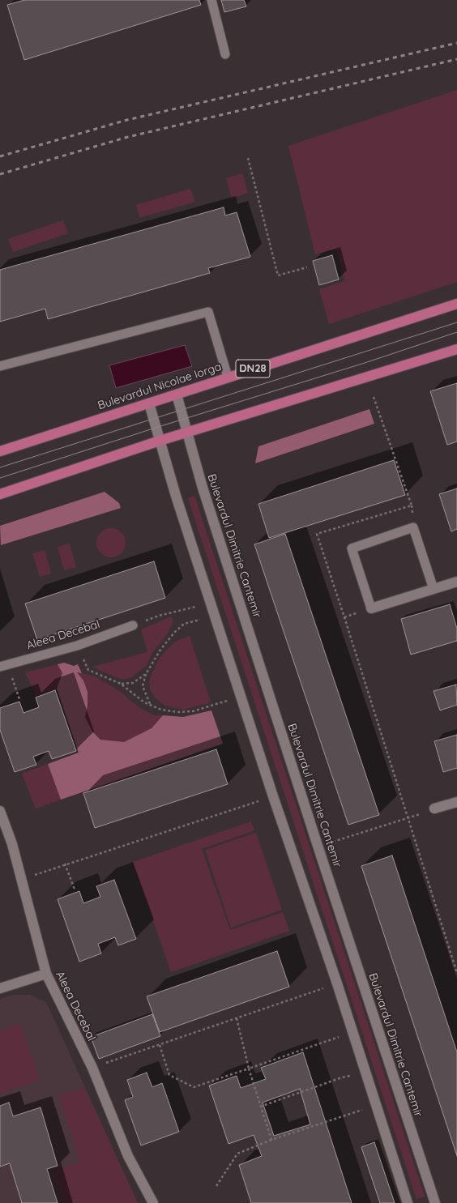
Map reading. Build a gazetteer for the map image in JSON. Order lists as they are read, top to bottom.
{
  "streets": {
    "main road": [
      "DN28",
      "Bulevardul Nicolae Iorga",
      "Bulevardul Dimitrie Cantemir",
      "Aleea Decebal"
    ]
  },
  "crossings": [
    ["Bulevardul Nicolae Iorga", "Bulevardul Dimitrie Cantemir"]
  ]
}
